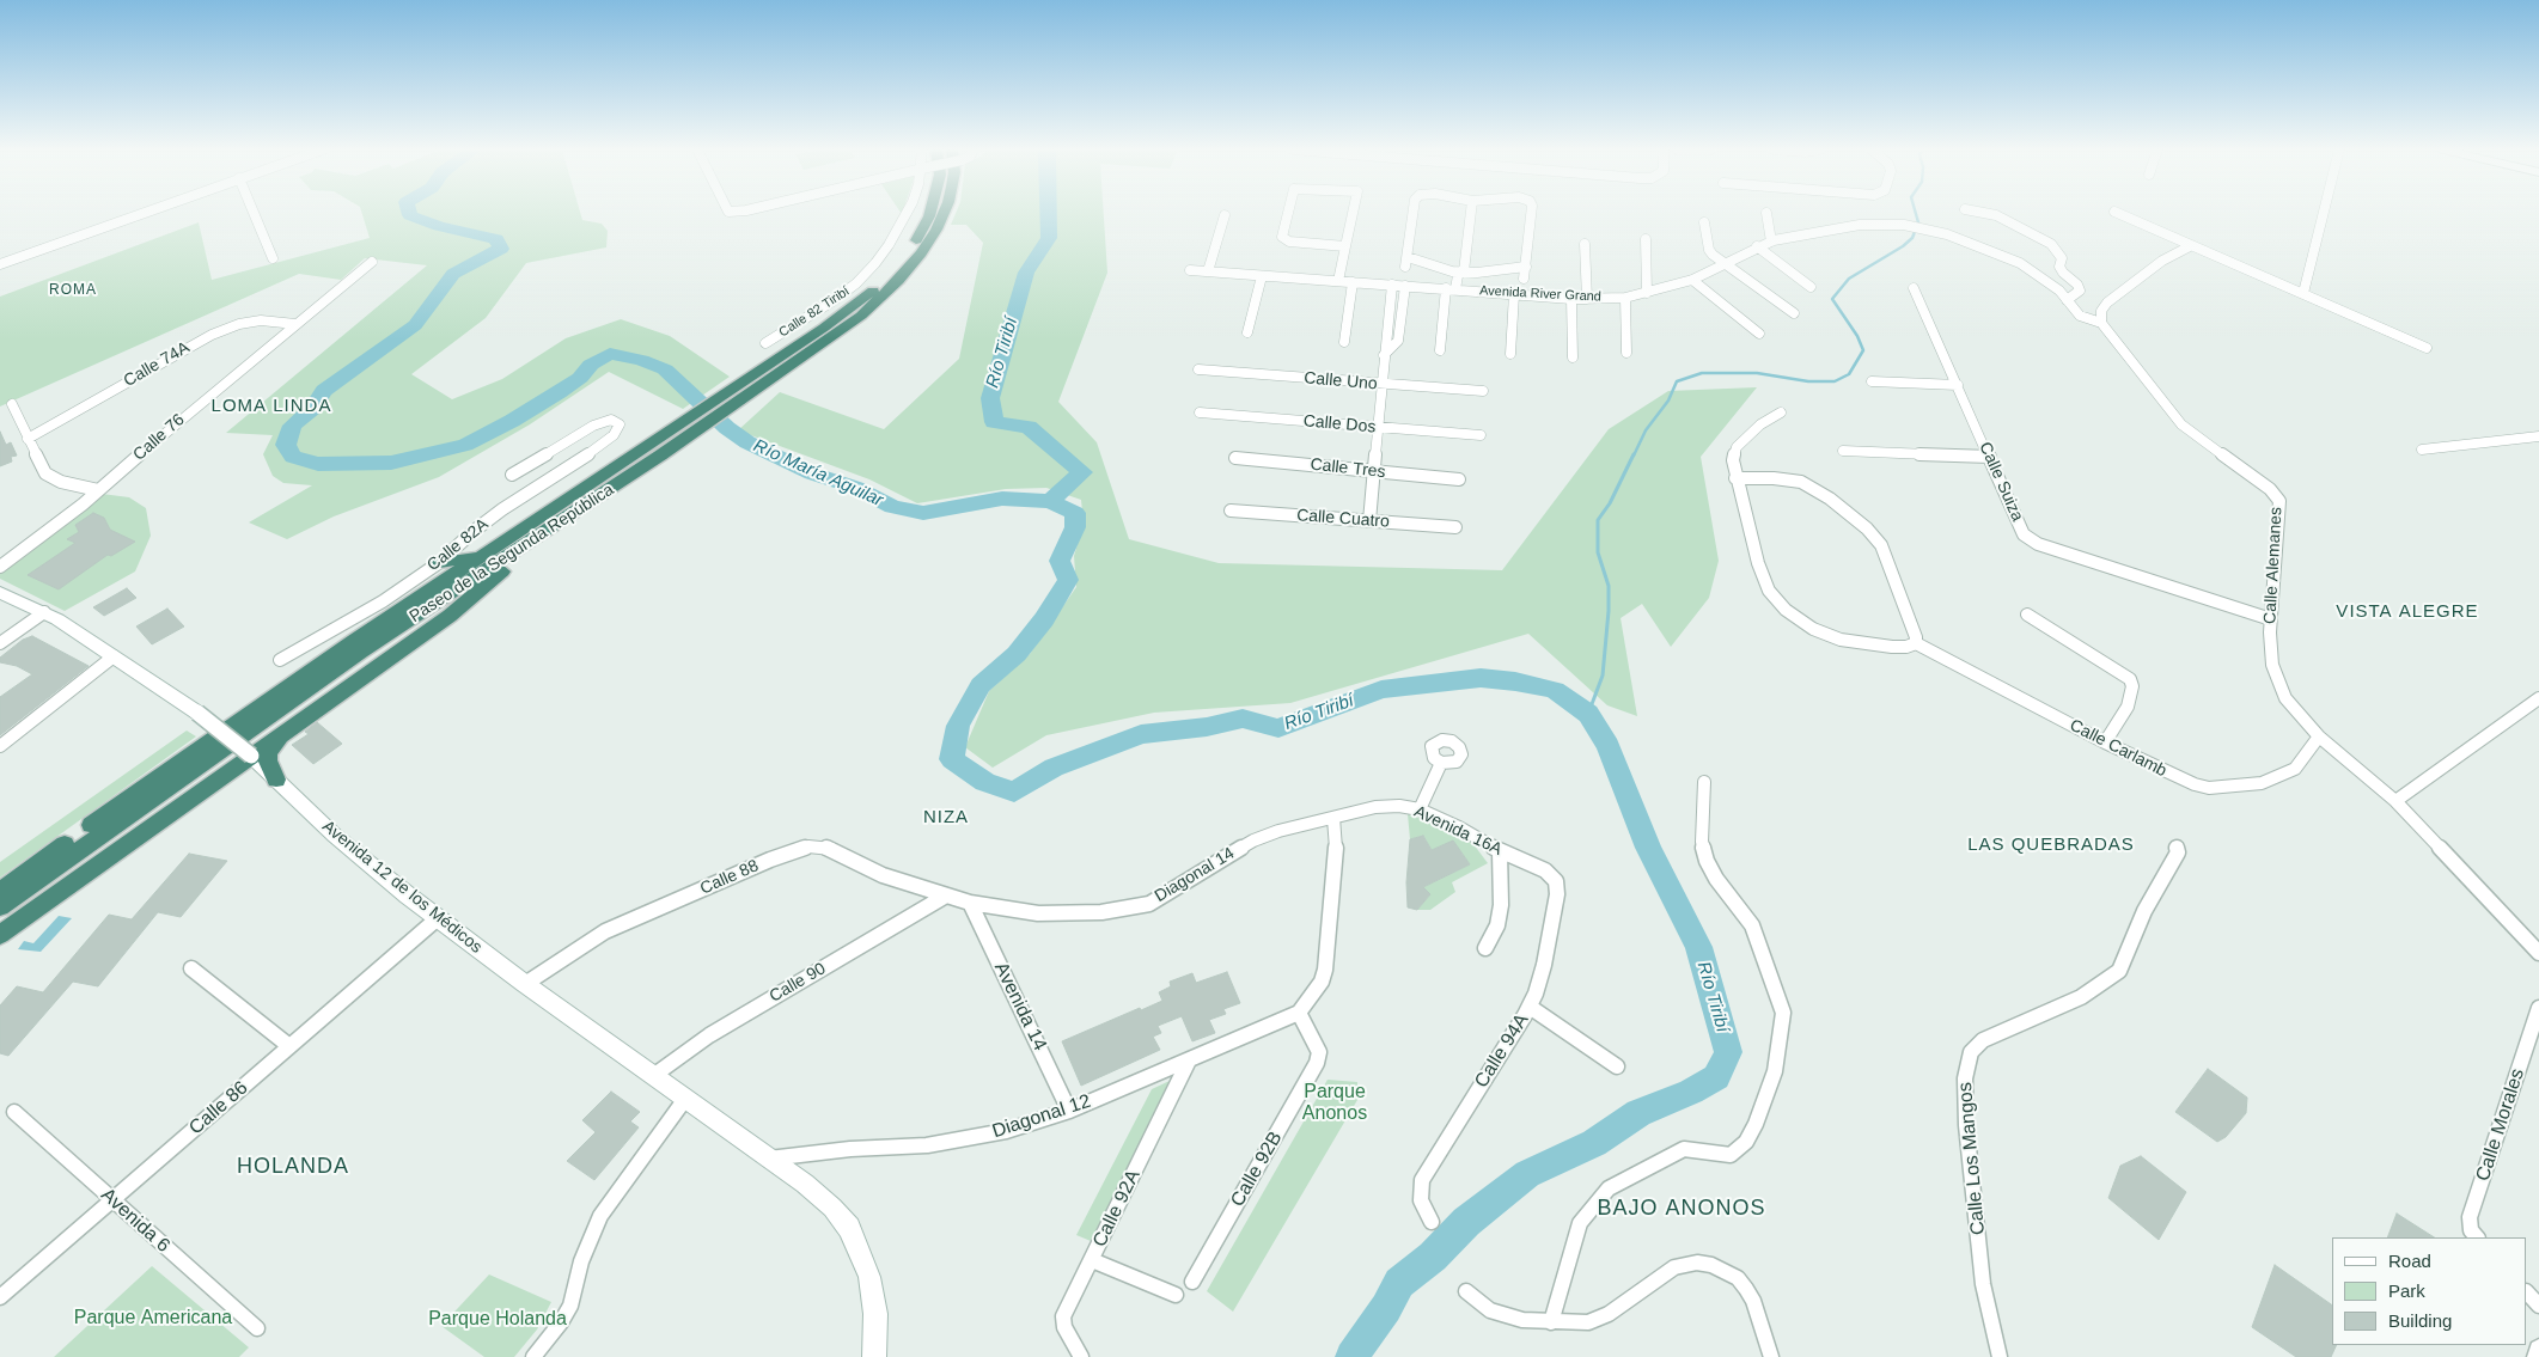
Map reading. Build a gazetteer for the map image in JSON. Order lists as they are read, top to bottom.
{
  "streets": {
    "highway": ["Paseo de la Segunda República"],
    "main road": ["Avenida 12 de los Médicos"],
    "street": [
      "Avenida River Grand",
      "Calle 82 Tiribí",
      "Calle 74A",
      "Calle Uno",
      "Calle Dos",
      "Calle 76",
      "Calle Tres",
      "Calle Suiza",
      "Calle Cuatro",
      "Calle 82A",
      "Calle Alemanes",
      "Calle Carlamb",
      "Avenida 16A",
      "Diagonal 14",
      "Calle 88",
      "Calle 90",
      "Avenida 14",
      "Calle 94A",
      "Calle 86",
      "Diagonal 12",
      "Calle Morales",
      "Calle Los Mangos",
      "Calle 92B",
      "Calle 92A",
      "Avenida 6"
    ]
  },
  "crossings": [
    ["Avenida River Grand", "Calle Alemanes"],
    ["Calle 74A", "Calle 76"],
    ["Calle Suiza", "Calle Alemanes"],
    ["Calle Alemanes", "Calle Carlamb"],
    ["Avenida 16A", "Diagonal 14"],
    ["Avenida 16A", "Calle 94A"],
    ["Diagonal 14", "Calle 88"],
    ["Diagonal 14", "Calle 90"],
    ["Diagonal 14", "Avenida 14"],
    ["Calle 88", "Avenida 12 de los Médicos"],
    ["Calle 88", "Calle 90"],
    ["Avenida 12 de los Médicos", "Calle 90"],
    ["Avenida 12 de los Médicos", "Calle 86"],
    ["Avenida 12 de los Médicos", "Diagonal 12"],
    ["Avenida 14", "Diagonal 12"],
    ["Calle 86", "Avenida 6"],
    ["Diagonal 12", "Calle 92B"],
    ["Diagonal 12", "Calle 92A"]
  ],
  "districts": [
    "ROMA",
    "LOMA LINDA",
    "VISTA ALEGRE",
    "NIZA",
    "LAS QUEBRADAS",
    "HOLANDA",
    "BAJO ANONOS"
  ],
  "water": ["Río Tiribí", "Río María Aguilar"],
  "parks": ["Parque Anonos", "Parque Americana", "Parque Holanda"],
  "legend": ["Road", "Park", "Building"]
}
